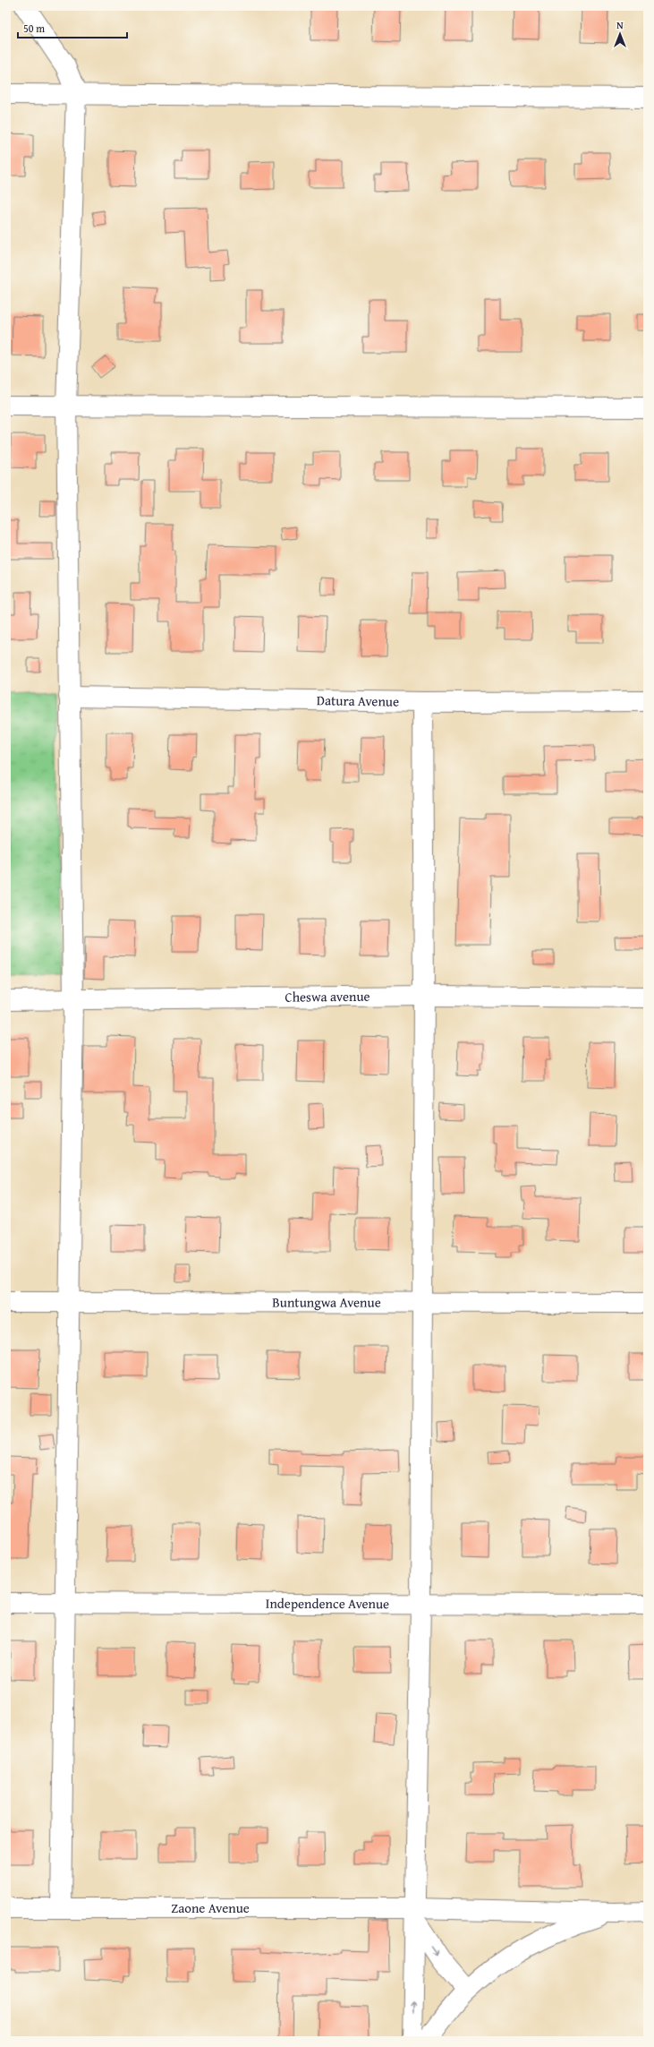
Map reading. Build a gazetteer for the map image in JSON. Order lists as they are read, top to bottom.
{
  "streets": {
    "street": [
      "Datura Avenue",
      "Cheswa avenue",
      "Buntungwa Avenue",
      "Independence Avenue",
      "Zaone Avenue"
    ]
  },
  "scale_bar": "50 m",
  "north": "top"
}
